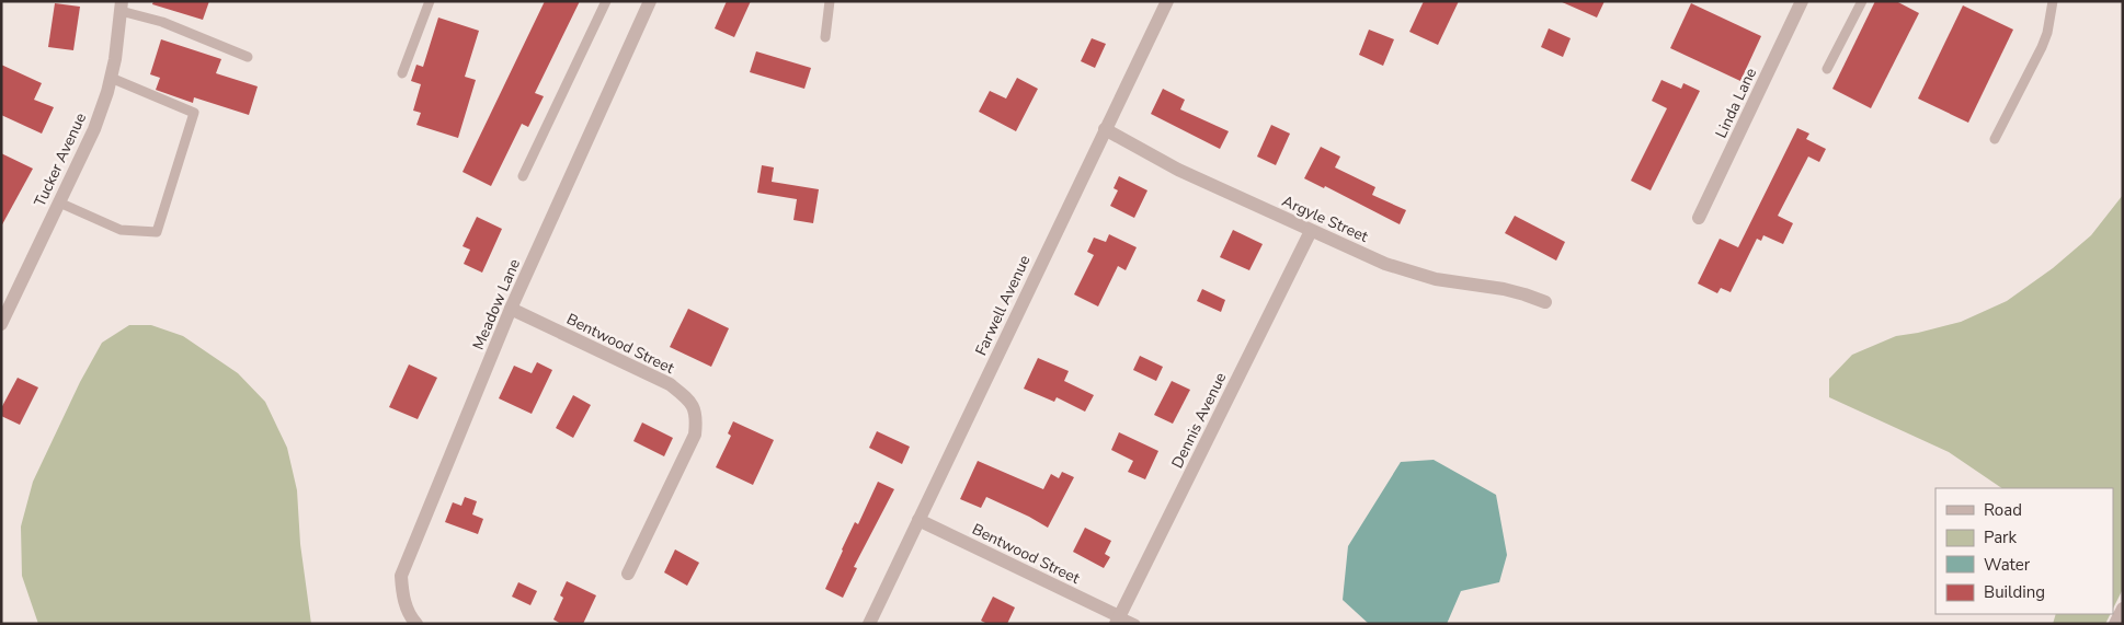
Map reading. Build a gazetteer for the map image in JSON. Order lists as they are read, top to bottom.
{
  "streets": {
    "street": [
      "Linda Lane",
      "Tucker Avenue",
      "Argyle Street",
      "Meadow Lane",
      "Farwell Avenue",
      "Bentwood Street",
      "Dennis Avenue"
    ]
  },
  "crossings": [
    ["Argyle Street", "Farwell Avenue"],
    ["Argyle Street", "Dennis Avenue"],
    ["Meadow Lane", "Bentwood Street"],
    ["Farwell Avenue", "Bentwood Street"],
    ["Bentwood Street", "Dennis Avenue"]
  ],
  "legend": [
    "Road",
    "Park",
    "Water",
    "Building"
  ]
}
